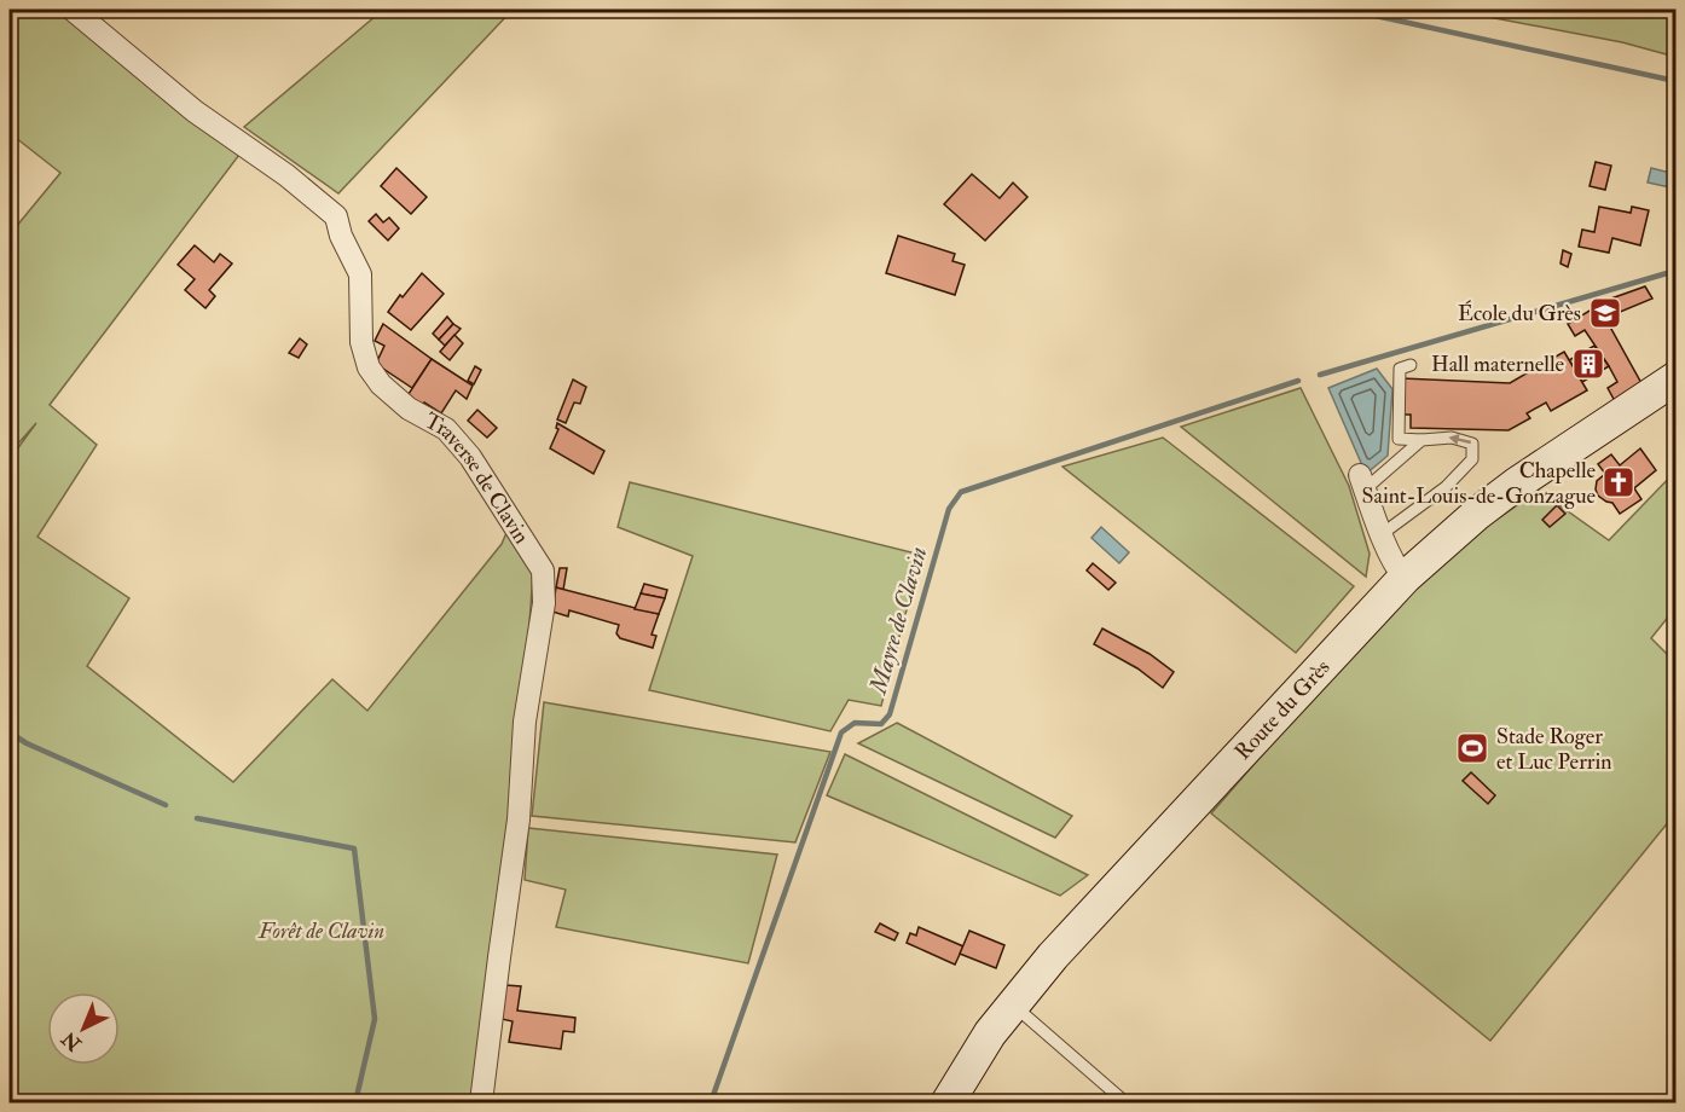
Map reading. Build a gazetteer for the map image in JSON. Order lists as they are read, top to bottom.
{
  "streets": {
    "street": ["Traverse de Clavin", "Route du Grès"]
  },
  "water": ["Mayre de Clavin"],
  "parks": ["Forêt de Clavin"],
  "places": {
    "school or university": ["École du Grès"],
    "building": ["Hall maternelle"],
    "church": ["Chapelle Saint-Louis-de-Gonzague"],
    "sports": ["Stade Roger et Luc Perrin"]
  },
  "north": "bottom left"
}
